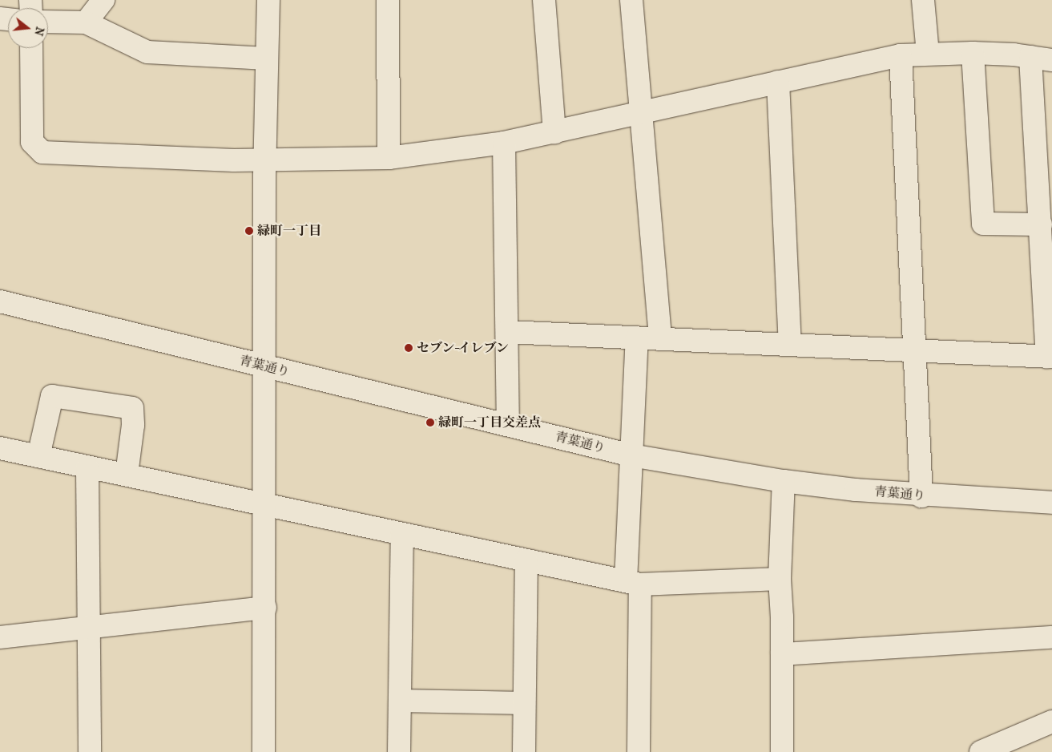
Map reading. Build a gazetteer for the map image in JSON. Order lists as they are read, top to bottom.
{
  "streets": {
    "street": ["青葉通り"]
  },
  "places": ["緑町一丁目", "セブン-イレブン", "緑町一丁目交差点"],
  "north": "right"
}
